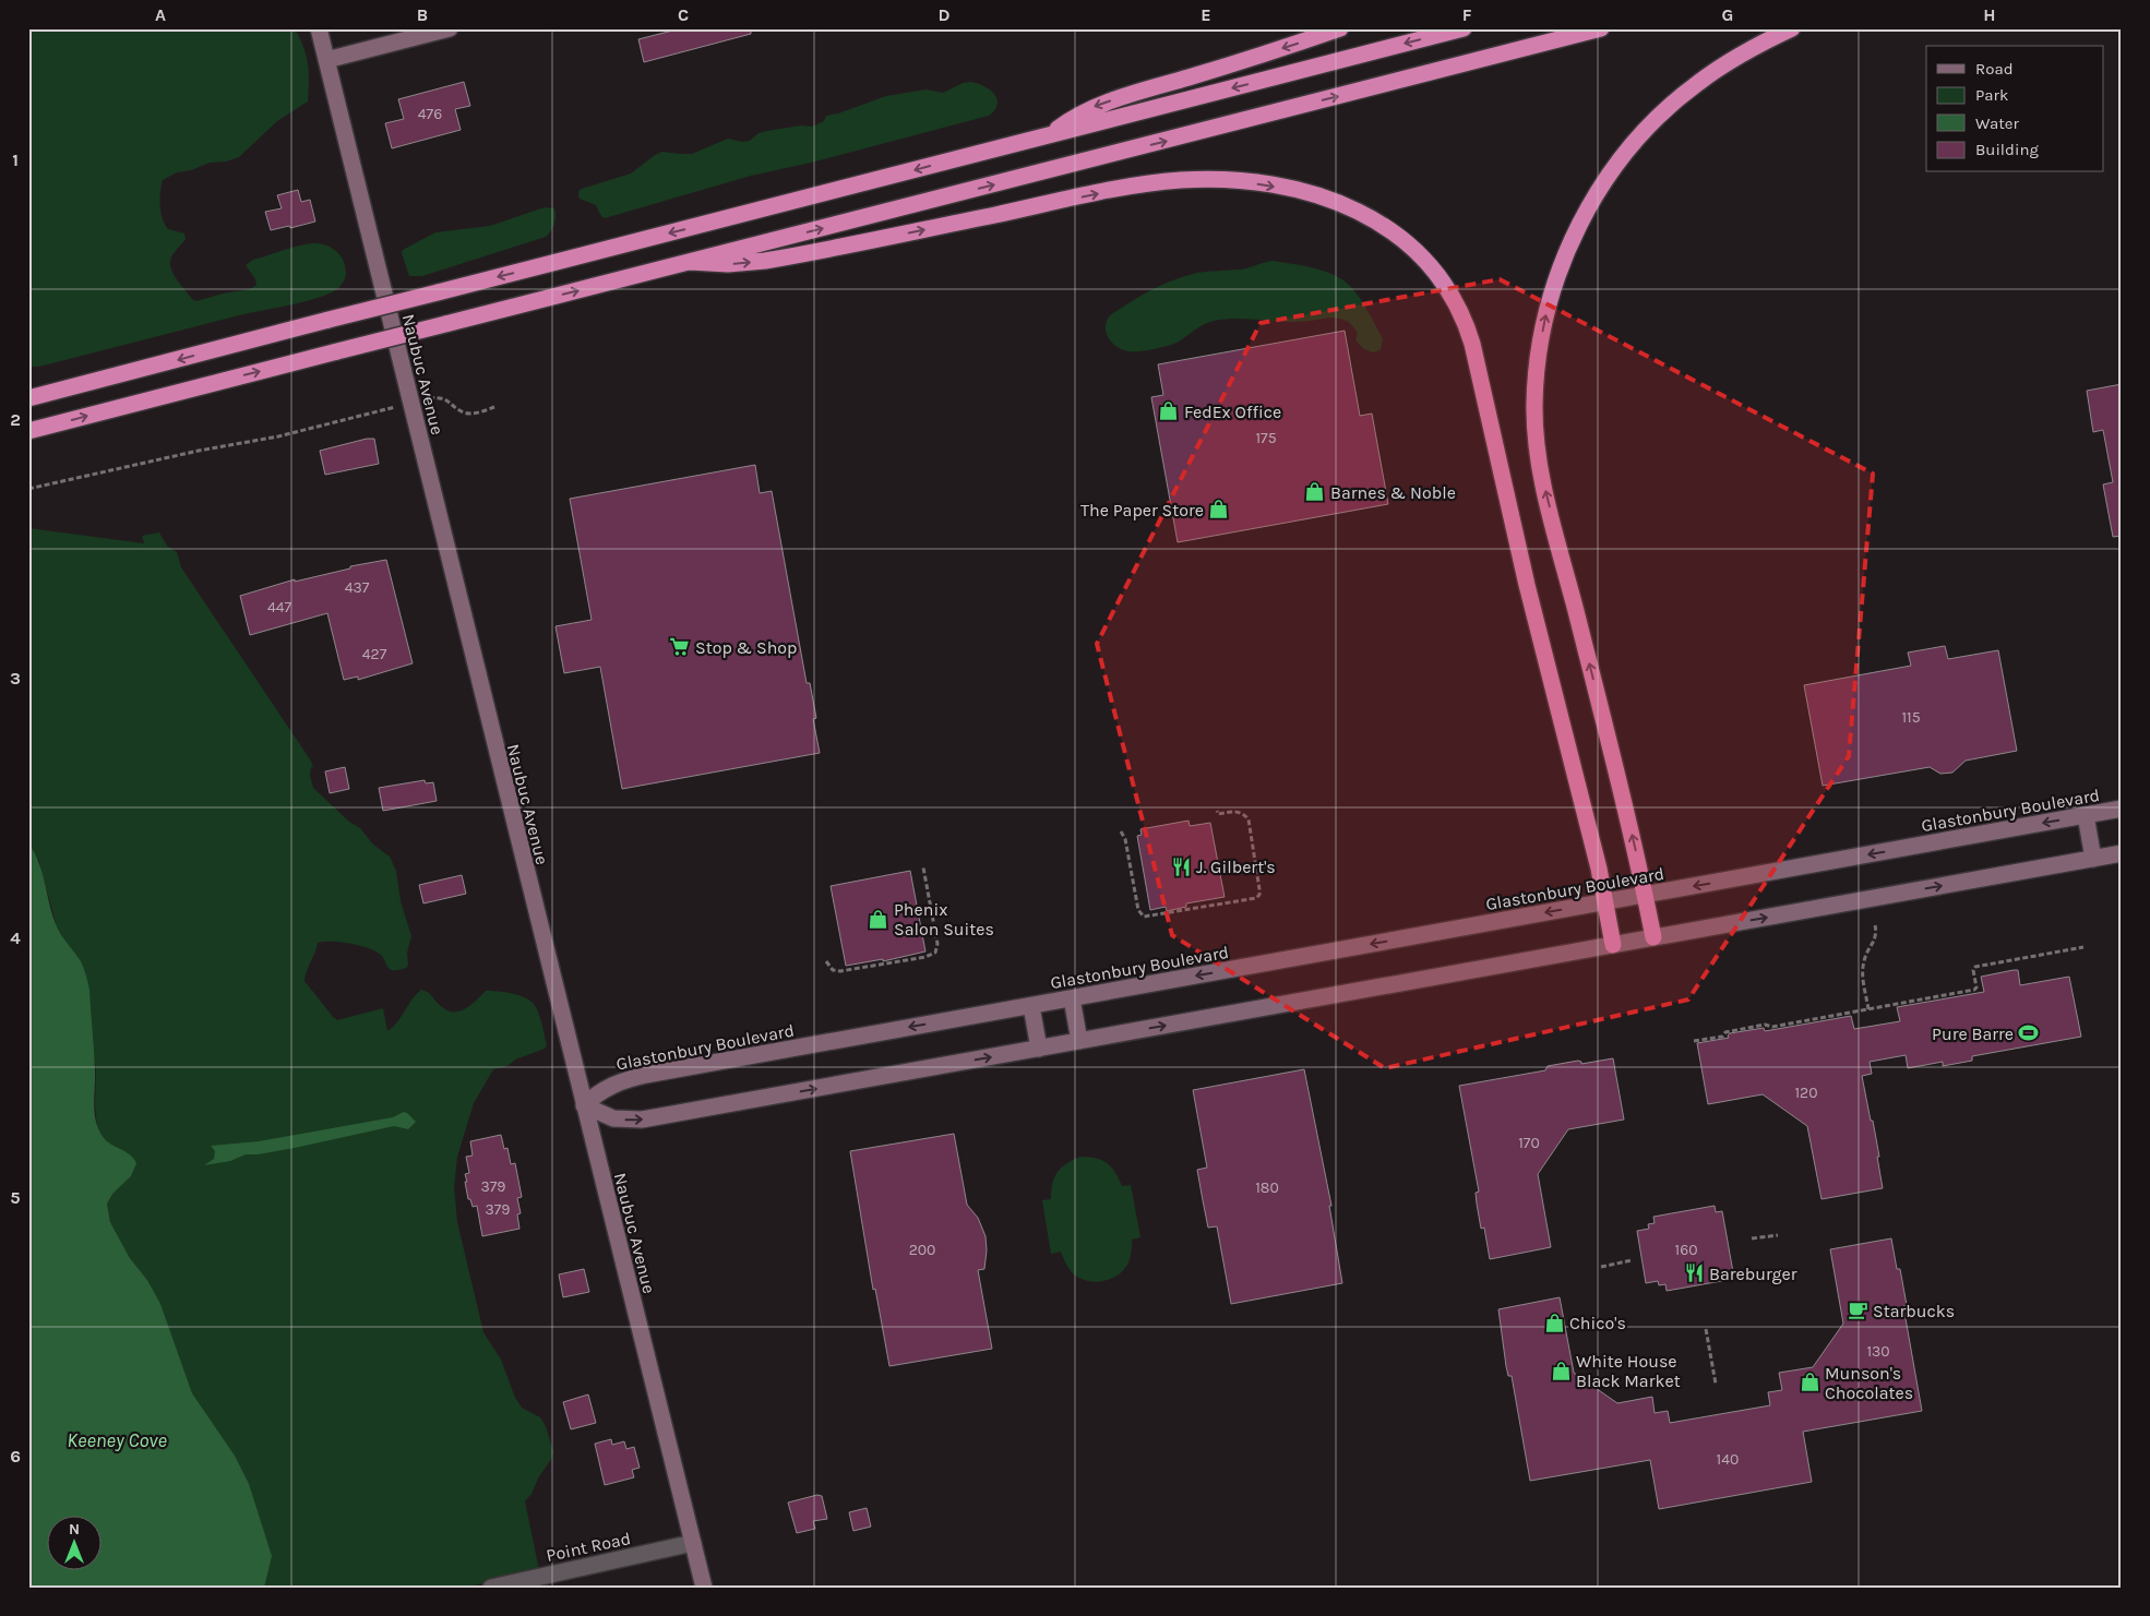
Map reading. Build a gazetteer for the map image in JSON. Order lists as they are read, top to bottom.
{
  "streets": {
    "main road": ["Naubuc Avenue", "Glastonbury Boulevard"],
    "street": ["Point Road"]
  },
  "crossings": [
    ["Naubuc Avenue", "Glastonbury Boulevard"],
    ["Naubuc Avenue", "Point Road"]
  ],
  "water": ["Keeney Cove"],
  "places": {
    "shop": [
      "FedEx Office",
      "Barnes & Noble",
      "The Paper Store",
      "Phenix Salon Suites",
      "Chico's",
      "White House Black Market",
      "Munson's Chocolates"
    ],
    "supermarket": ["Stop & Shop"],
    "restaurant": ["J. Gilbert's", "Bareburger"],
    "sports": ["Pure Barre"],
    "cafe": ["Starbucks"]
  },
  "house_numbers": [
    "476",
    "175",
    "437",
    "447",
    "427",
    "115",
    "120",
    "170",
    "379",
    "180",
    "379",
    "200",
    "160",
    "130",
    "140"
  ],
  "legend": [
    "Road",
    "Park",
    "Water",
    "Building"
  ],
  "north": "top",
  "grid": {
    "columns": [
      "A",
      "B",
      "C",
      "D",
      "E",
      "F",
      "G",
      "H"
    ],
    "rows": [
      "1",
      "2",
      "3",
      "4",
      "5",
      "6"
    ]
  }
}
